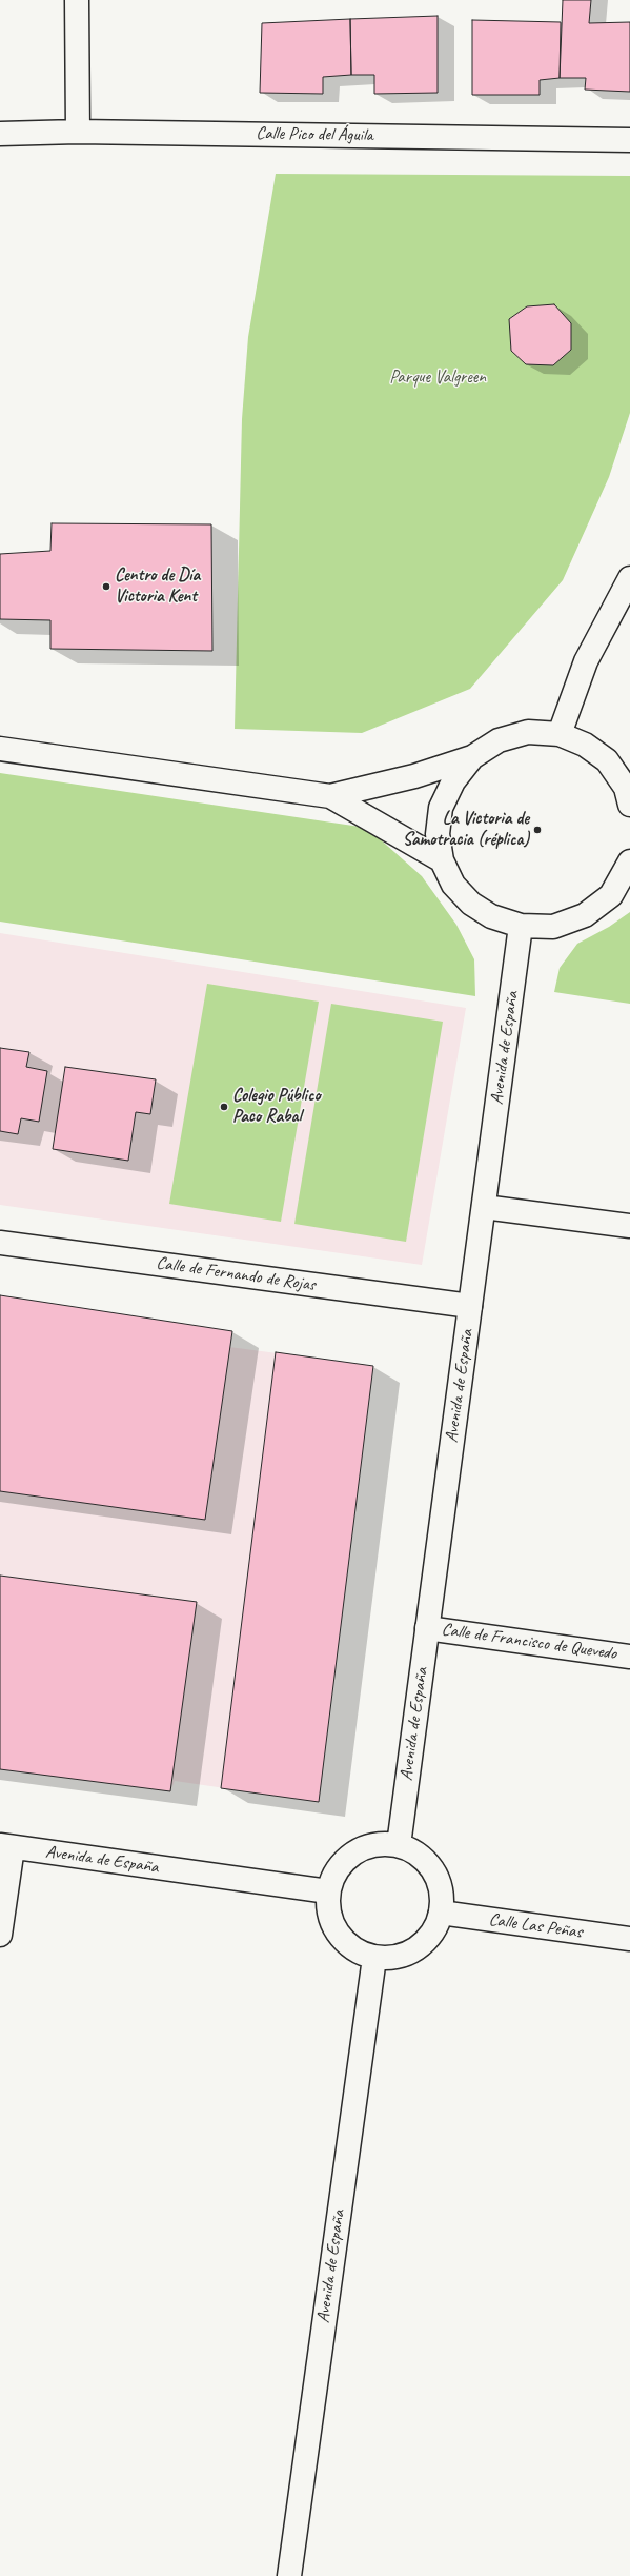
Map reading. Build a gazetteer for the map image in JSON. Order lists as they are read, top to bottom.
{
  "streets": {
    "street": [
      "Calle Pico del Águila",
      "Avenida de España",
      "Calle de Fernando de Rojas",
      "Calle de Francisco de Quevedo",
      "Calle Las Peñas"
    ]
  },
  "crossings": [
    ["Avenida de España", "Calle de Fernando de Rojas"],
    ["Avenida de España", "Calle de Francisco de Quevedo"],
    ["Avenida de España", "Calle Las Peñas"]
  ],
  "parks": ["Parque Valgreen"],
  "places": ["Centro de Día Victoria Kent", "La Victoria de Samotracia (réplica)", "Colegio Público Paco Rabal"]
}
